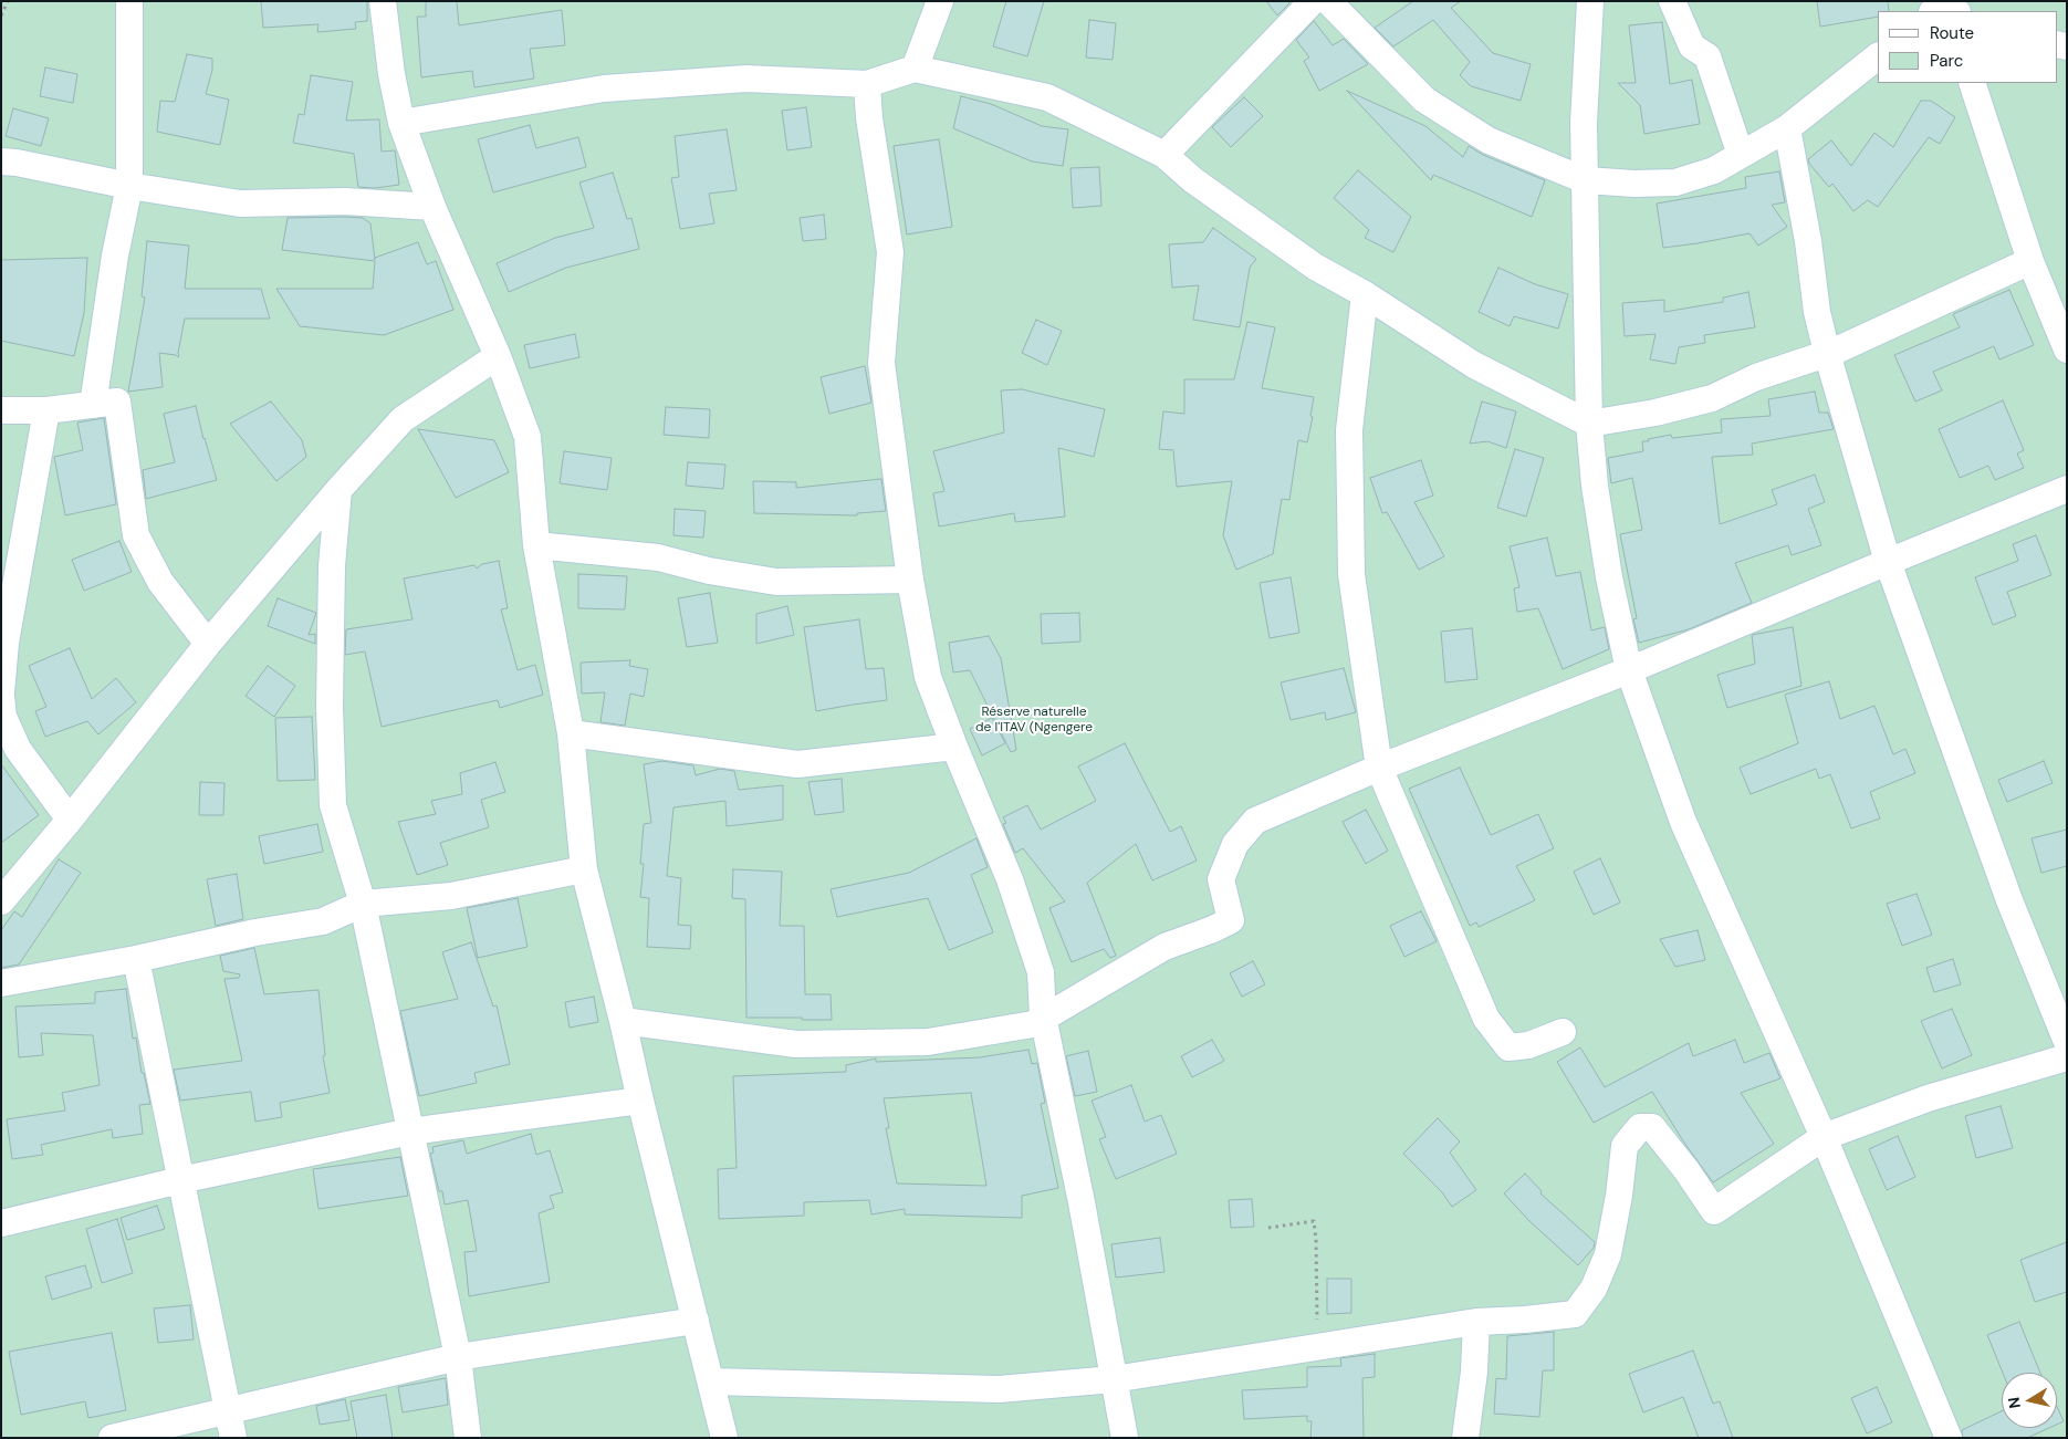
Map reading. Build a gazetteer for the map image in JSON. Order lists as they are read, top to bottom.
{
  "parks": ["Réserve naturelle de l'ITAV (Ngengere"],
  "legend": ["Route", "Parc"],
  "north": "left"
}
